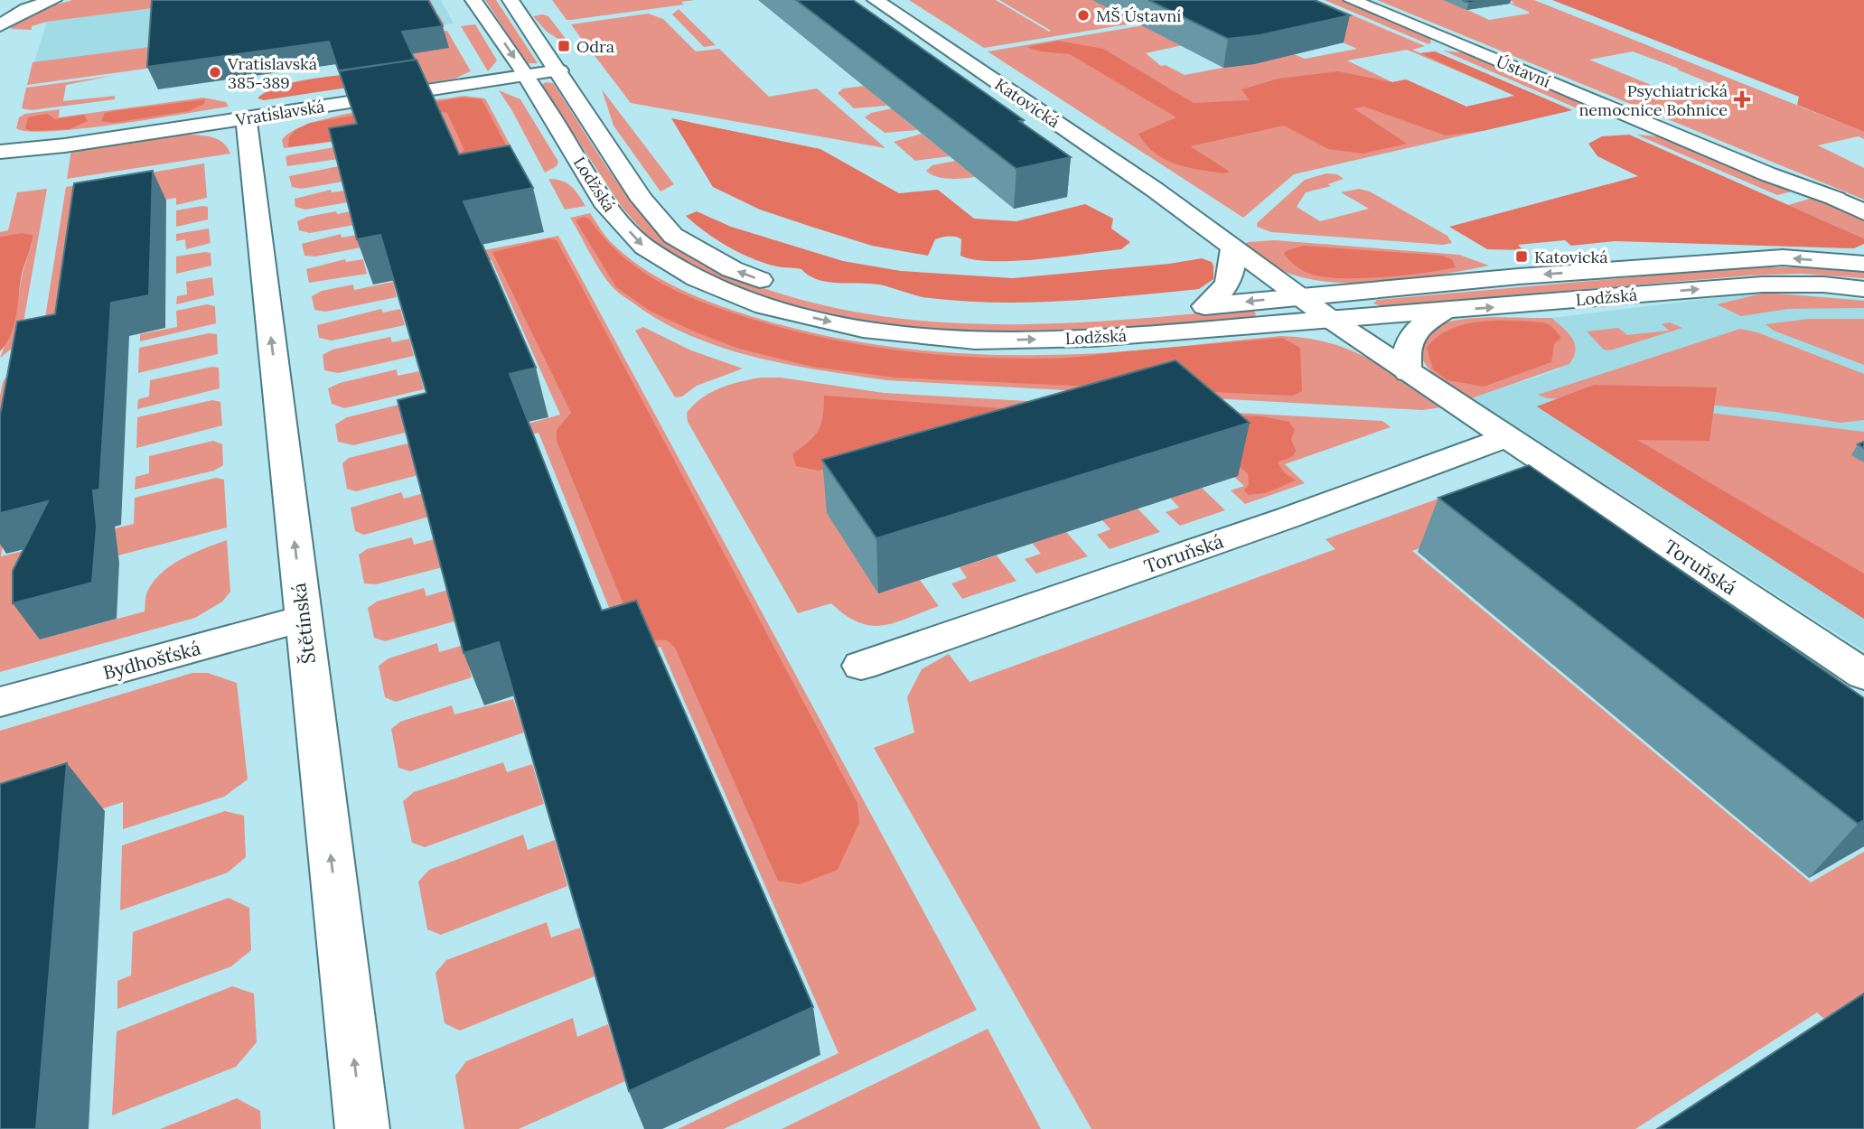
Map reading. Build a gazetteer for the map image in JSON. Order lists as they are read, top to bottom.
{
  "streets": {
    "street": [
      "Ústavní",
      "Katovická",
      "Vratislavská",
      "Lodžská",
      "Toruňská",
      "Štětínská",
      "Bydhošťská"
    ]
  },
  "crossings": [
    ["Katovická", "Lodžská"],
    ["Katovická", "Toruňská"],
    ["Vratislavská", "Lodžská"],
    ["Vratislavská", "Štětínská"],
    ["Lodžská", "Toruňská"],
    ["Štětínská", "Bydhošťská"]
  ],
  "one_way": ["Štětínská"],
  "places": {
    "other": ["MŠ Ústavní", "Vratislavská 385-389"],
    "transit": ["Odra", "Katovická"],
    "health": ["Psychiatrická nemocnice Bohnice"]
  }
}
